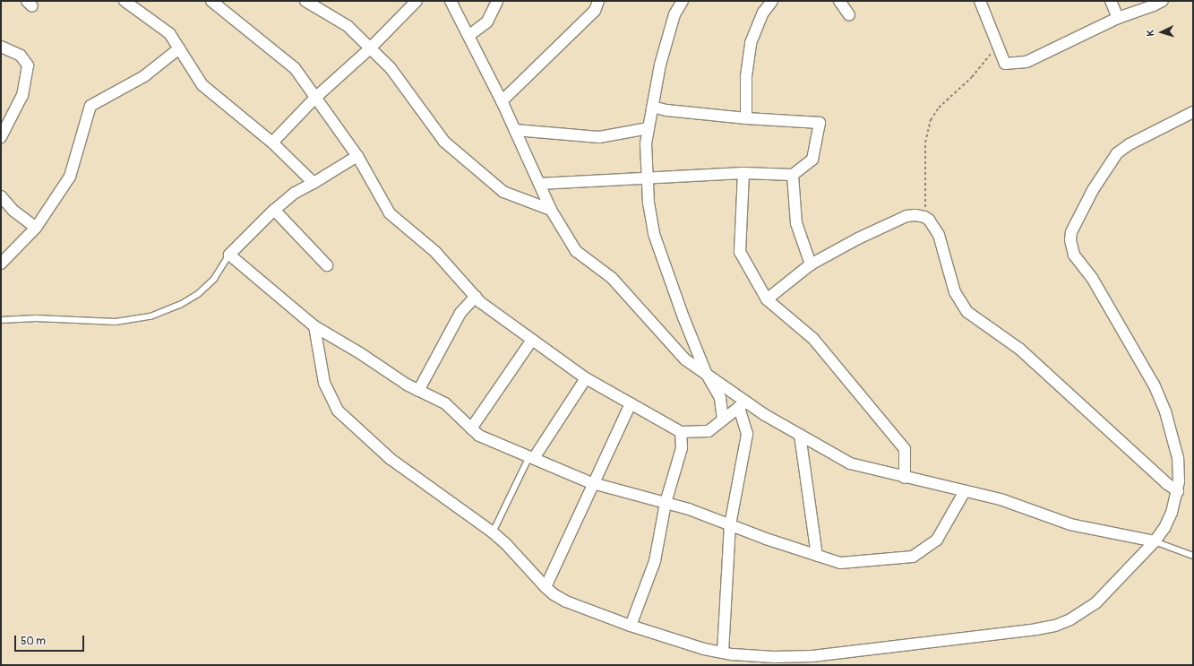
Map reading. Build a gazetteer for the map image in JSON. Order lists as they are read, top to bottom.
{
  "scale_bar": "50 m",
  "north": "left"
}
